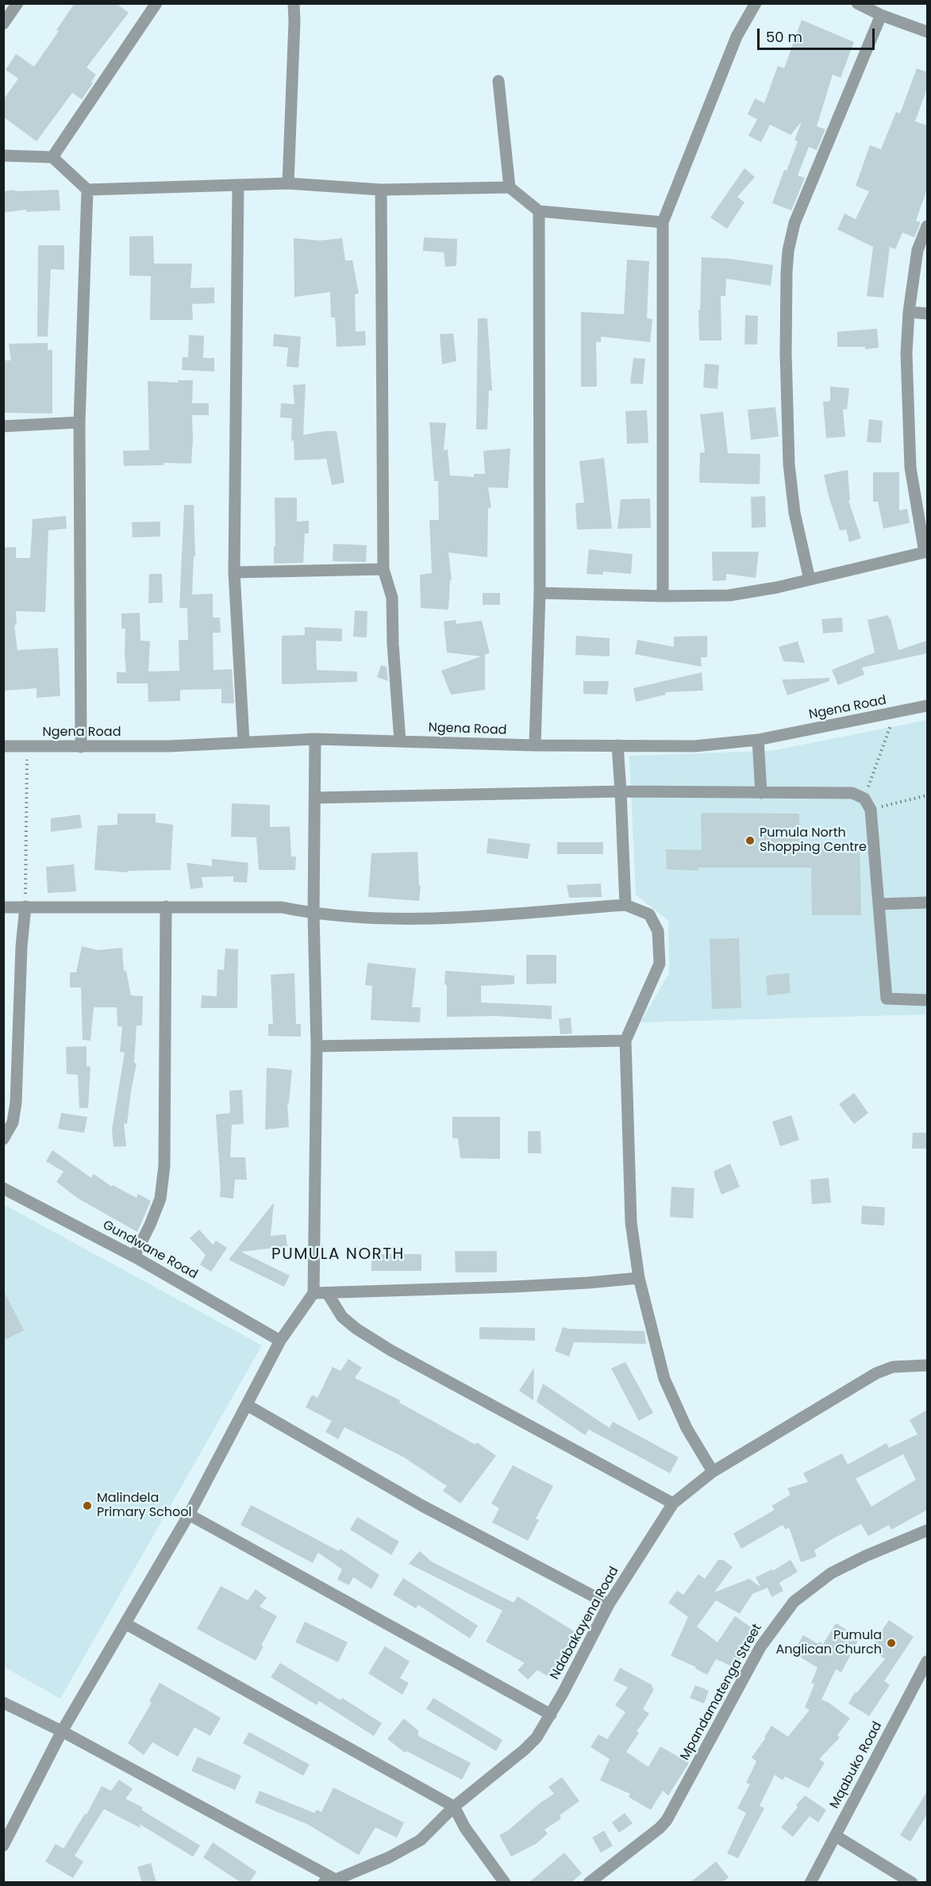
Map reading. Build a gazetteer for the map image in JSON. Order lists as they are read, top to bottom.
{
  "streets": {
    "street": [
      "Ngena Road",
      "Gundwane Road",
      "Ndabakayena Road",
      "Mpandamatenga Street",
      "Mqabuko Road"
    ]
  },
  "districts": ["PUMULA NORTH"],
  "places": ["Pumula North Shopping Centre", "Malindela Primary School", "Pumula Anglican Church"],
  "scale_bar": "50 m"
}
